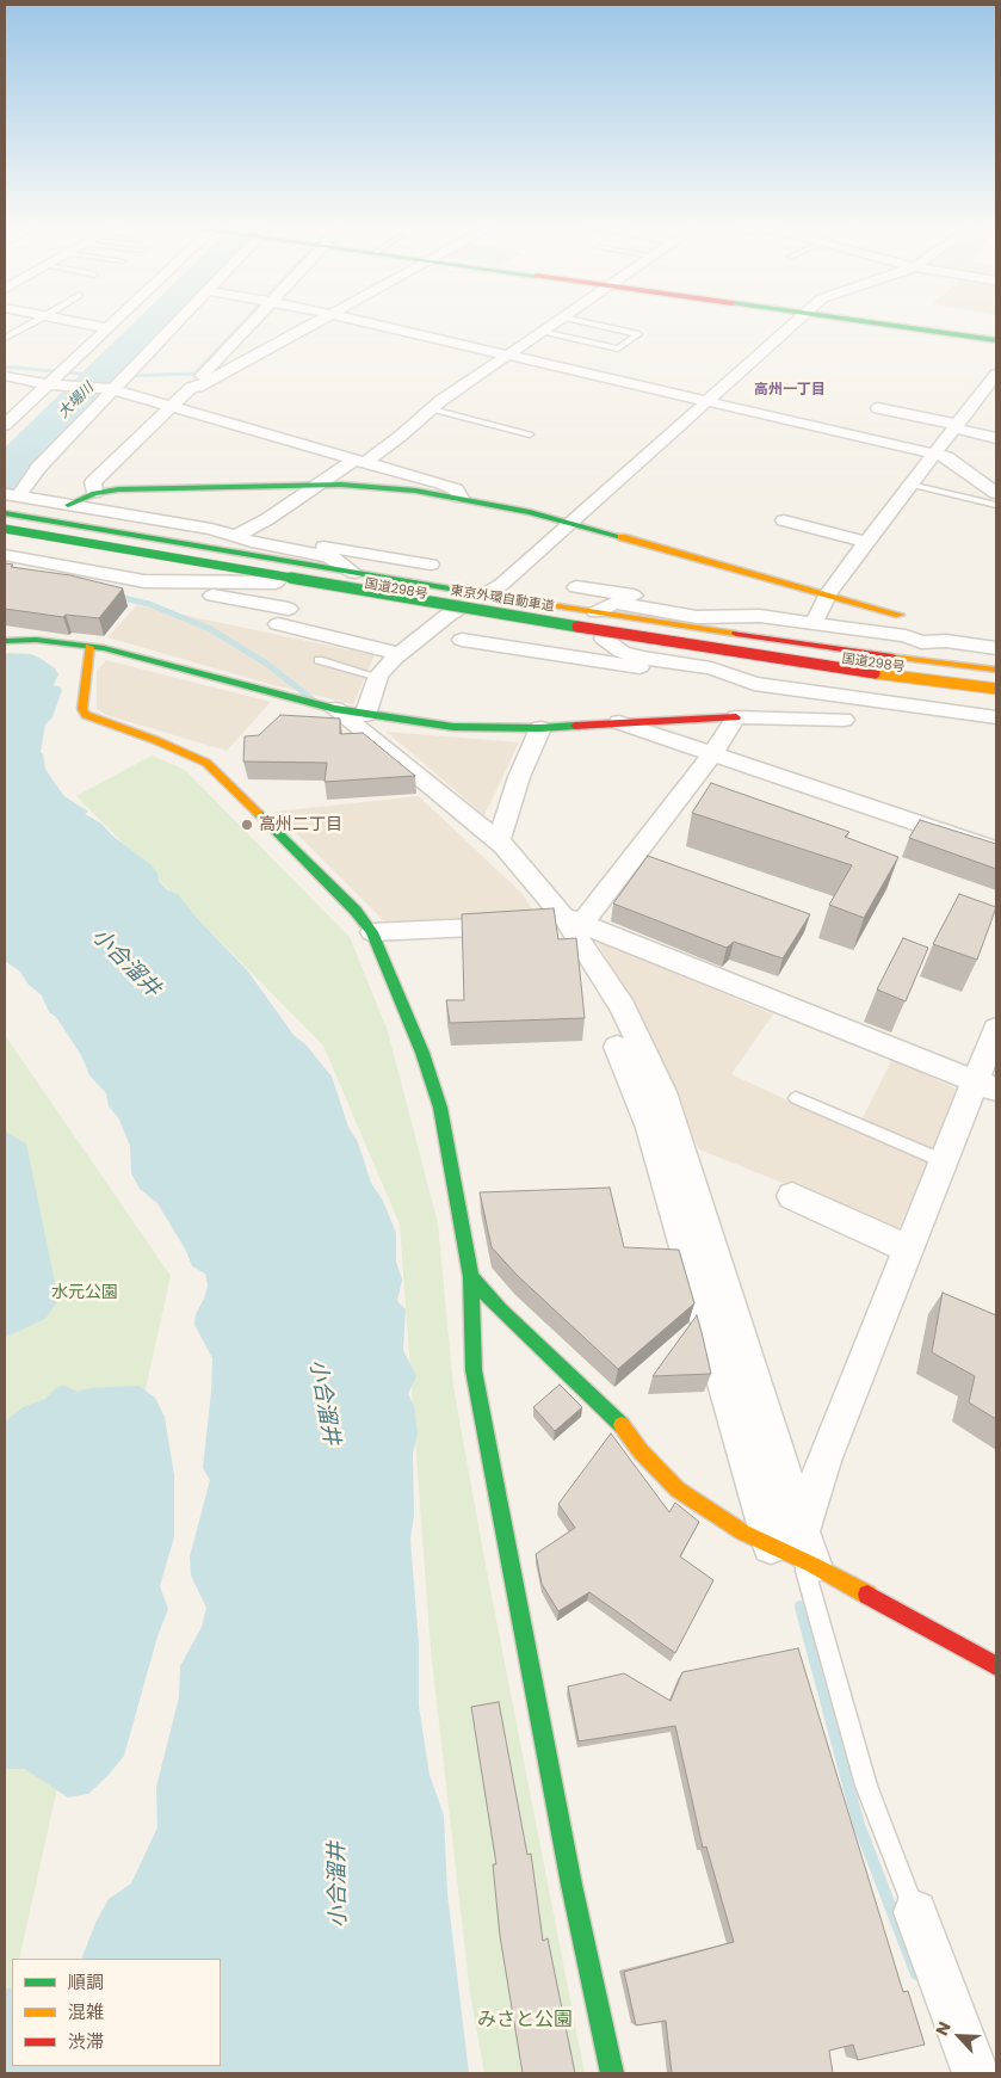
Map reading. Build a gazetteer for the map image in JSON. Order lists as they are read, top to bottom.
{
  "streets": {
    "main road": ["国道298号", "東京外環自動車道"]
  },
  "crossings": [
    ["国道298号", "東京外環自動車道"]
  ],
  "districts": ["高州一丁目"],
  "water": ["大場川", "小合溜井"],
  "parks": ["水元公園", "みさと公園"],
  "places": ["高州二丁目"],
  "legend": ["順調", "混雑", "渋滞"],
  "north": "top left"
}
